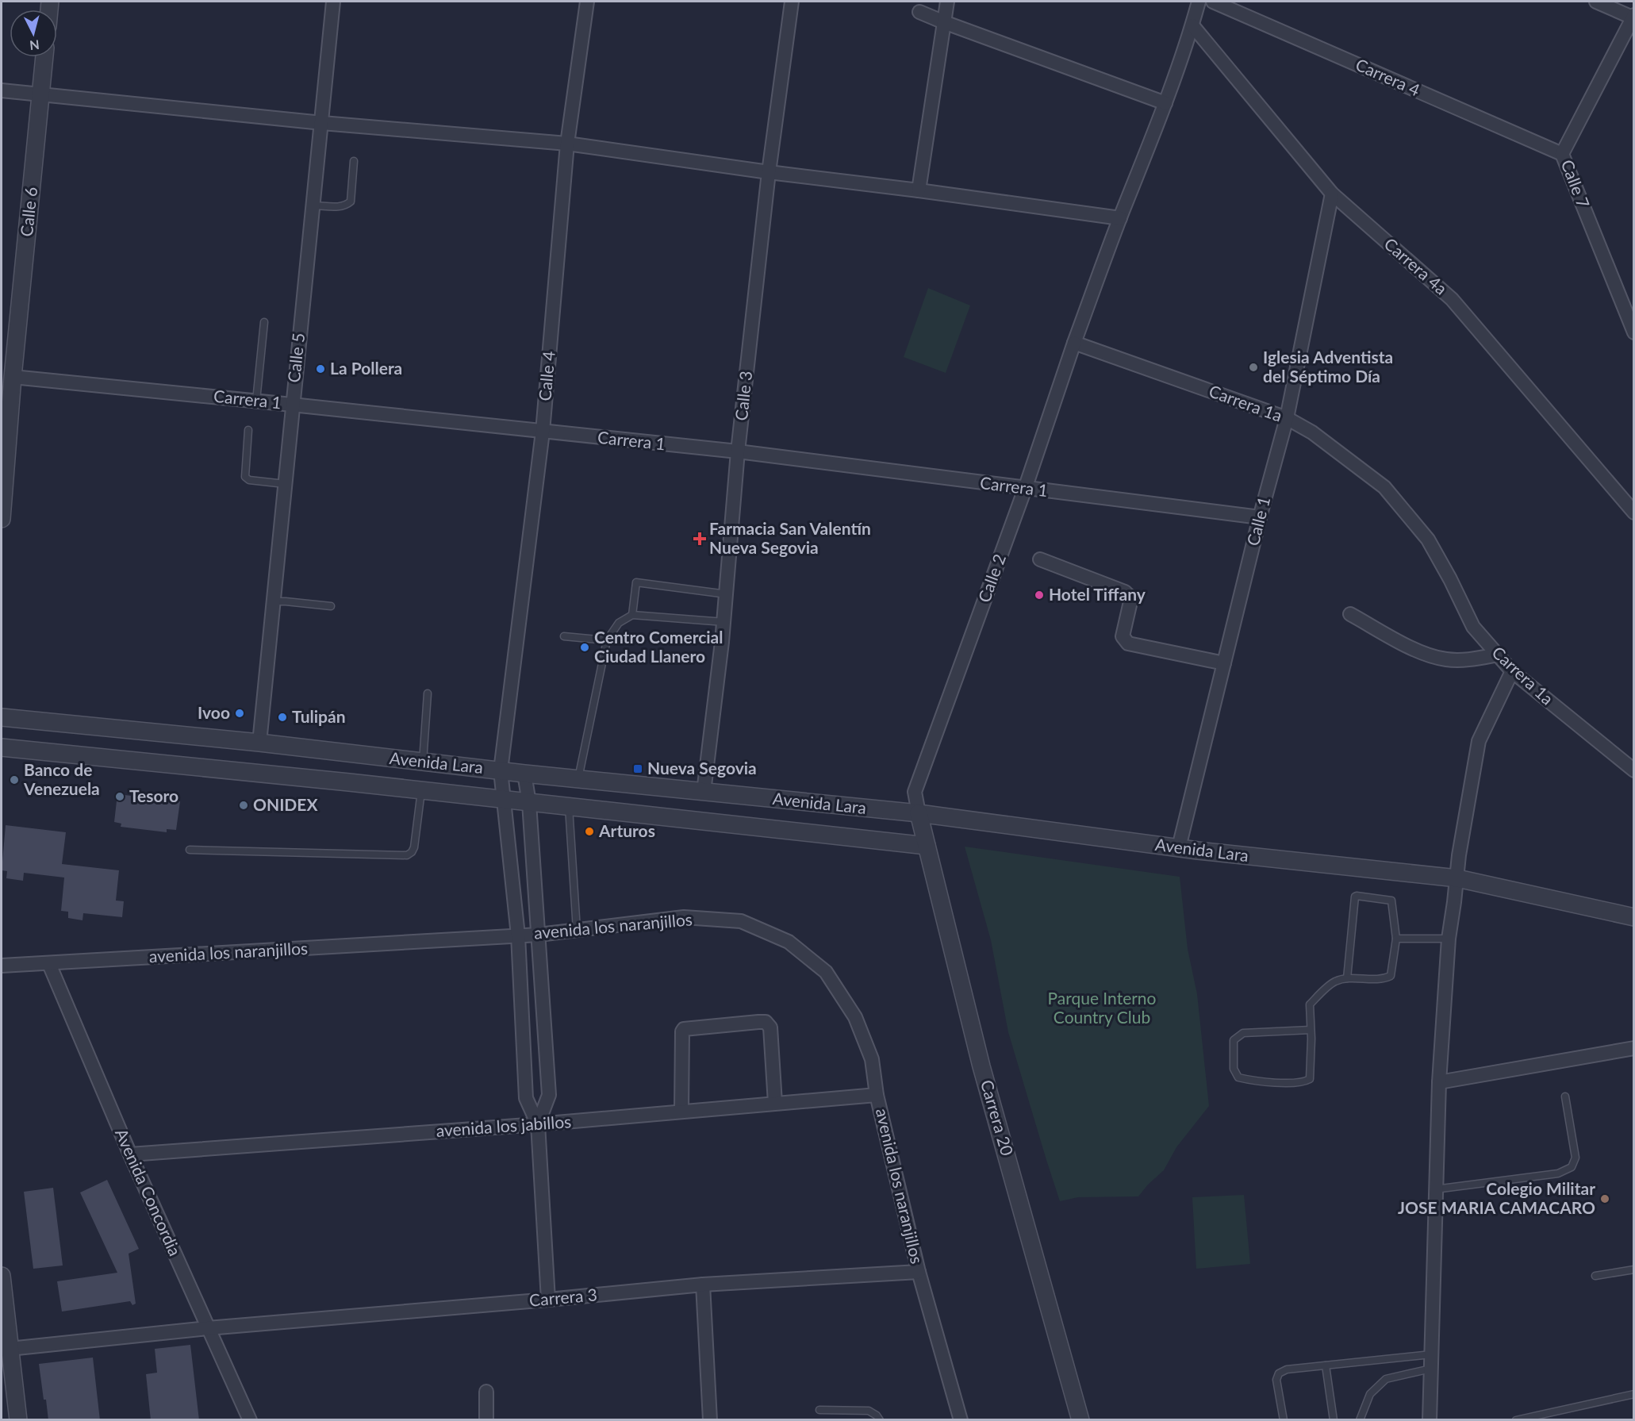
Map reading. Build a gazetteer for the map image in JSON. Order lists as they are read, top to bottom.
{
  "streets": {
    "street": [
      "Carrera 4",
      "Calle 7",
      "Calle 6",
      "Carrera 4a",
      "Calle 5",
      "Calle 4",
      "Calle 3",
      "Carrera 1",
      "Carrera 1a",
      "Calle 1",
      "Calle 2",
      "Avenida Lara",
      "avenida los naranjillos",
      "Carrera 20",
      "avenida los jabillos",
      "Avenida Concordia",
      "Carrera 3"
    ]
  },
  "crossings": [
    ["Carrera 4", "Calle 7"],
    ["Calle 6", "Carrera 1"],
    ["Carrera 4a", "Calle 1"],
    ["Calle 5", "Carrera 1"],
    ["Calle 5", "Avenida Lara"],
    ["Calle 4", "Carrera 1"],
    ["Calle 4", "Avenida Lara"],
    ["Calle 4", "avenida los naranjillos"],
    ["Calle 4", "avenida los jabillos"],
    ["Calle 3", "Carrera 1"],
    ["Calle 3", "Avenida Lara"],
    ["Carrera 1", "Calle 1"],
    ["Carrera 1", "Calle 2"],
    ["Carrera 1a", "Calle 1"],
    ["Carrera 1a", "Calle 2"],
    ["Calle 1", "Avenida Lara"],
    ["Calle 2", "Avenida Lara"],
    ["Calle 2", "Carrera 20"],
    ["Avenida Lara", "Carrera 20"],
    ["avenida los naranjillos", "avenida los jabillos"],
    ["avenida los naranjillos", "Avenida Concordia"],
    ["avenida los naranjillos", "Carrera 3"],
    ["avenida los jabillos", "Avenida Concordia"],
    ["Avenida Concordia", "Carrera 3"]
  ],
  "parks": ["Parque Interno Country Club"],
  "places": {
    "other": [
      "Iglesia Adventista del Séptimo Día",
      "La Pollera",
      "Hotel Tiffany",
      "Centro Comercial Ciudad Llanero",
      "Ivoo",
      "Tulipán",
      "Banco de Venezuela",
      "Tesoro",
      "ONIDEX",
      "Arturos",
      "Colegio Militar JOSE MARIA CAMACARO"
    ],
    "health": ["Farmacia San Valentín Nueva Segovia"],
    "transit": ["Nueva Segovia"]
  },
  "north": "bottom"
}
